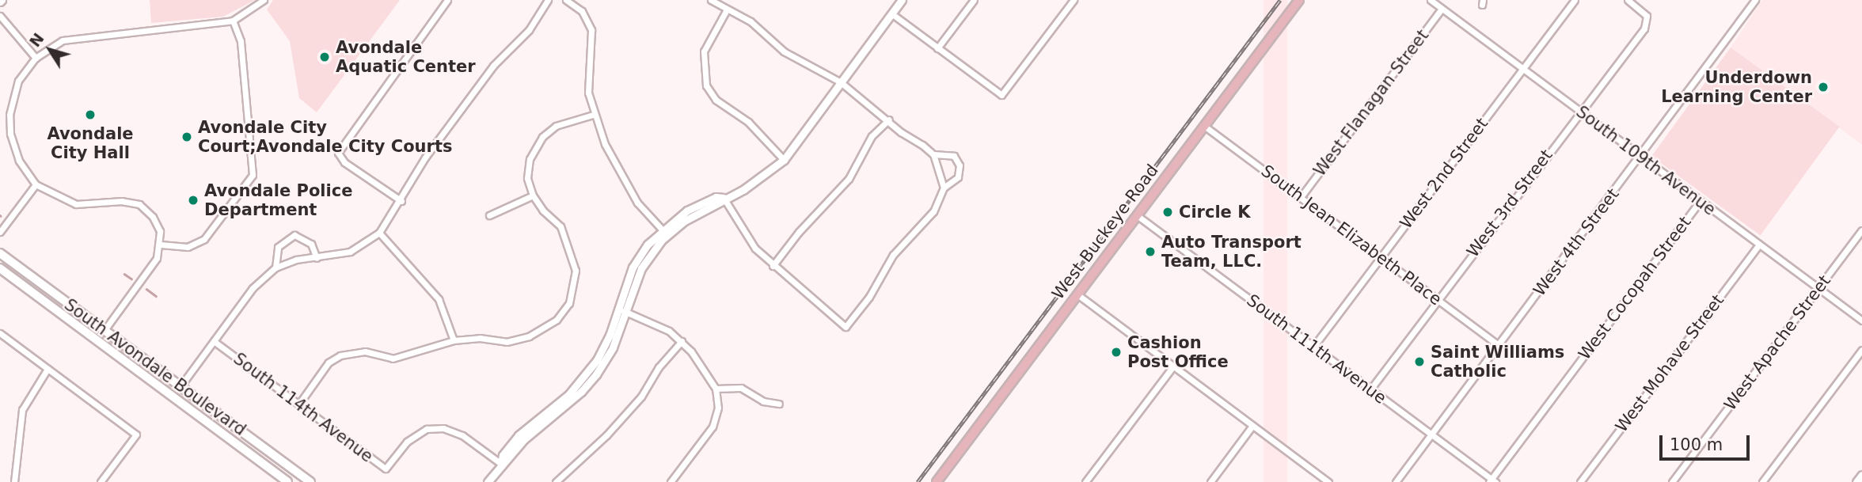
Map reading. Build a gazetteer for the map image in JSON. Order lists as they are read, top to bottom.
{
  "streets": {
    "main road": ["West Buckeye Road", "South Avondale Boulevard"],
    "street": [
      "West Flanagan Street",
      "South 109th Avenue",
      "West 2nd Street",
      "West 3rd Street",
      "South Jean Elizabeth Place",
      "West 4th Street",
      "West Cocopah Street",
      "West Apache Street",
      "South 111th Avenue",
      "West Mohave Street",
      "South 114th Avenue"
    ]
  },
  "crossings": [
    ["West Flanagan Street", "South 109th Avenue"],
    ["West Flanagan Street", "South Jean Elizabeth Place"],
    ["South 109th Avenue", "West 2nd Street"],
    ["South 109th Avenue", "West 3rd Street"],
    ["South 109th Avenue", "West 4th Street"],
    ["South 109th Avenue", "West Cocopah Street"],
    ["South 109th Avenue", "West Apache Street"],
    ["South 109th Avenue", "West Mohave Street"],
    ["West 2nd Street", "South Jean Elizabeth Place"],
    ["West 2nd Street", "South 111th Avenue"],
    ["West 3rd Street", "South Jean Elizabeth Place"],
    ["West 3rd Street", "South 111th Avenue"],
    ["West Buckeye Road", "South Jean Elizabeth Place"],
    ["West Buckeye Road", "South 111th Avenue"],
    ["South Jean Elizabeth Place", "West 4th Street"],
    ["West 4th Street", "South 111th Avenue"],
    ["West Cocopah Street", "South 111th Avenue"]
  ],
  "places": [
    "Avondale Aquatic Center",
    "Underdown Learning Center",
    "Avondale City Hall",
    "Avondale City Court;Avondale City Courts",
    "Avondale Police Department",
    "Circle K",
    "Auto Transport Team, LLC.",
    "Cashion Post Office",
    "Saint Williams Catholic"
  ],
  "scale_bar": "100 m",
  "north": "top left"
}
